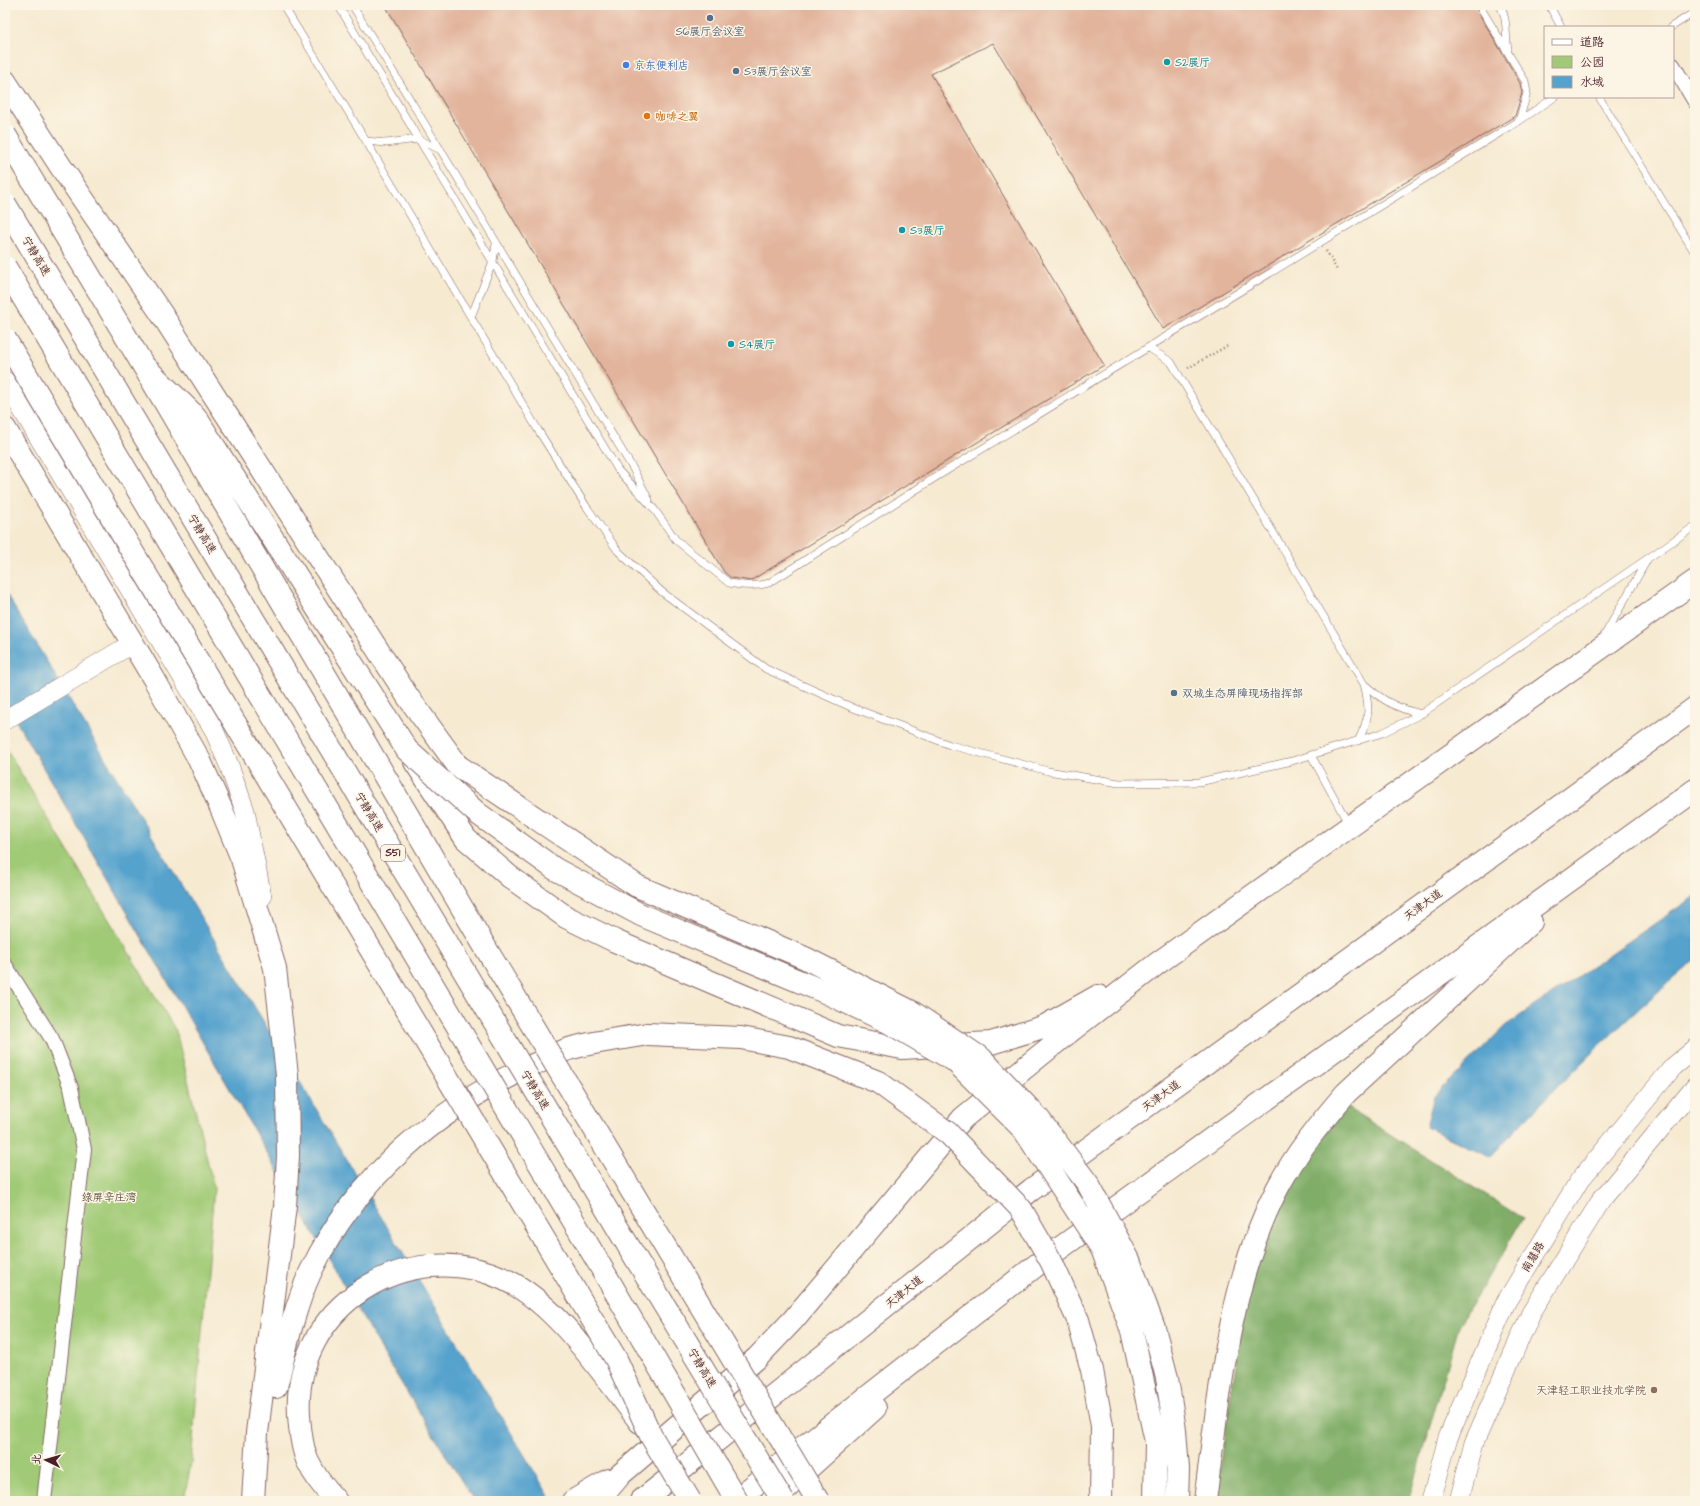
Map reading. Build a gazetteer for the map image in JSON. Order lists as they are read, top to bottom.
{
  "streets": {
    "highway": ["宁静高速", "S51", "天津大道"],
    "main road": ["南慧路"]
  },
  "parks": ["绿屏辛庄湾"],
  "places": [
    "S6展厅会议室",
    "S2展厅",
    "京东便利店",
    "S3展厅会议室",
    "咖啡之翼",
    "S3展厅",
    "S4展厅",
    "双城生态屏障现场指挥部",
    "天津轻工职业技术学院"
  ],
  "legend": ["道路", "公园", "水域"],
  "north": "left"
}
